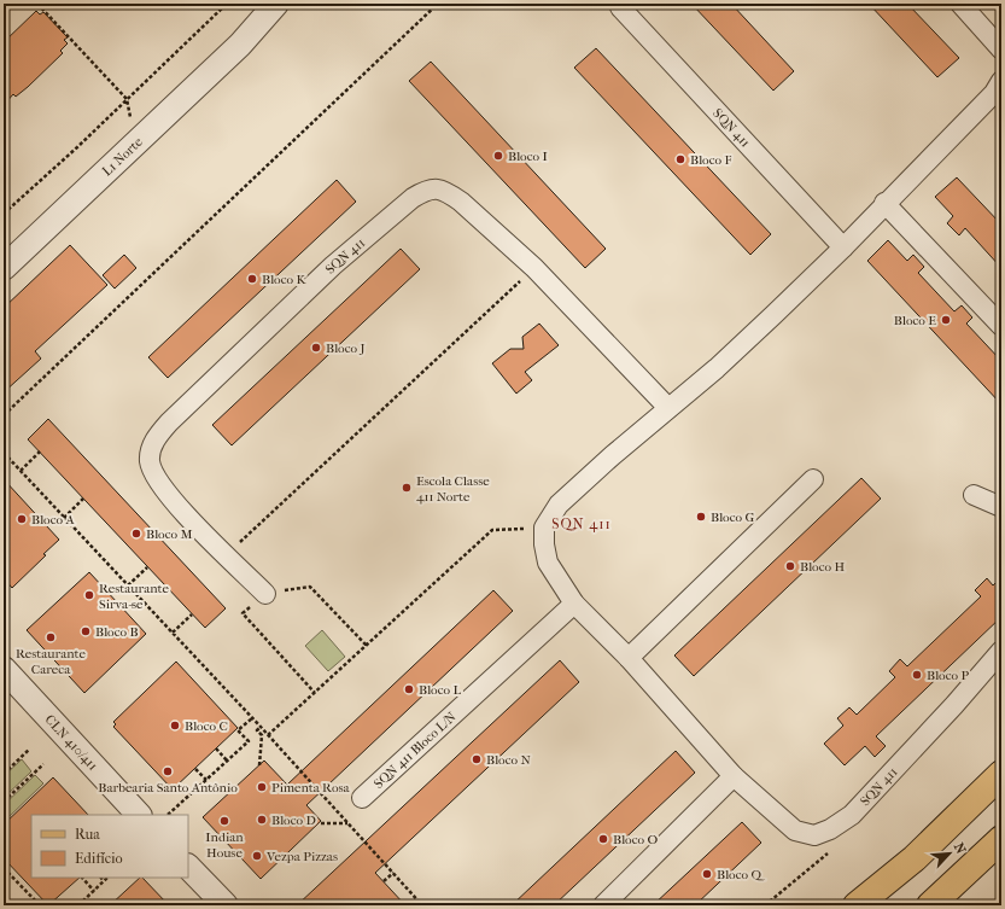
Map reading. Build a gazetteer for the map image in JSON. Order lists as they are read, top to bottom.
{
  "streets": {
    "street": [
      "SQN 411",
      "L1 Norte",
      "CLN 410/411",
      "SQN 411 Bloco L/N"
    ]
  },
  "crossings": [
    ["SQN 411", "SQN 411 Bloco L/N"]
  ],
  "districts": ["SQN 411"],
  "places": [
    "Bloco I",
    "Bloco F",
    "Bloco K",
    "Bloco E",
    "Bloco J",
    "Escola Classe 411 Norte",
    "Bloco G",
    "Bloco A",
    "Bloco M",
    "Bloco H",
    "Restaurante Sirva-se",
    "Bloco B",
    "Restaurante Careca",
    "Bloco P",
    "Bloco L",
    "Bloco C",
    "Bloco N",
    "Barbearia Santo Antônio",
    "Pimenta Rosa",
    "Bloco D",
    "Indian House",
    "Bloco O",
    "Vezpa Pizzas",
    "Bloco Q"
  ],
  "legend": ["Rua", "Edifício"],
  "north": "top right"
}
